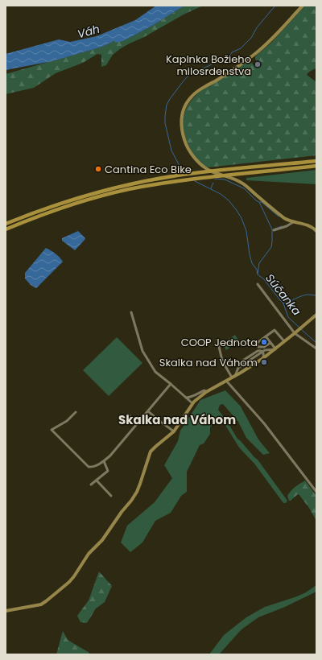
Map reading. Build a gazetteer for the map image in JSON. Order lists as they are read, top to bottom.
{
  "districts": ["Skalka nad Váhom"],
  "water": ["Váh", "Súčanka"],
  "places": [
    "Kaplnka Božieho milosrdenstva",
    "Cantina Eco Bike",
    "COOP Jednota",
    "Skalka nad Váhom"
  ]
}
